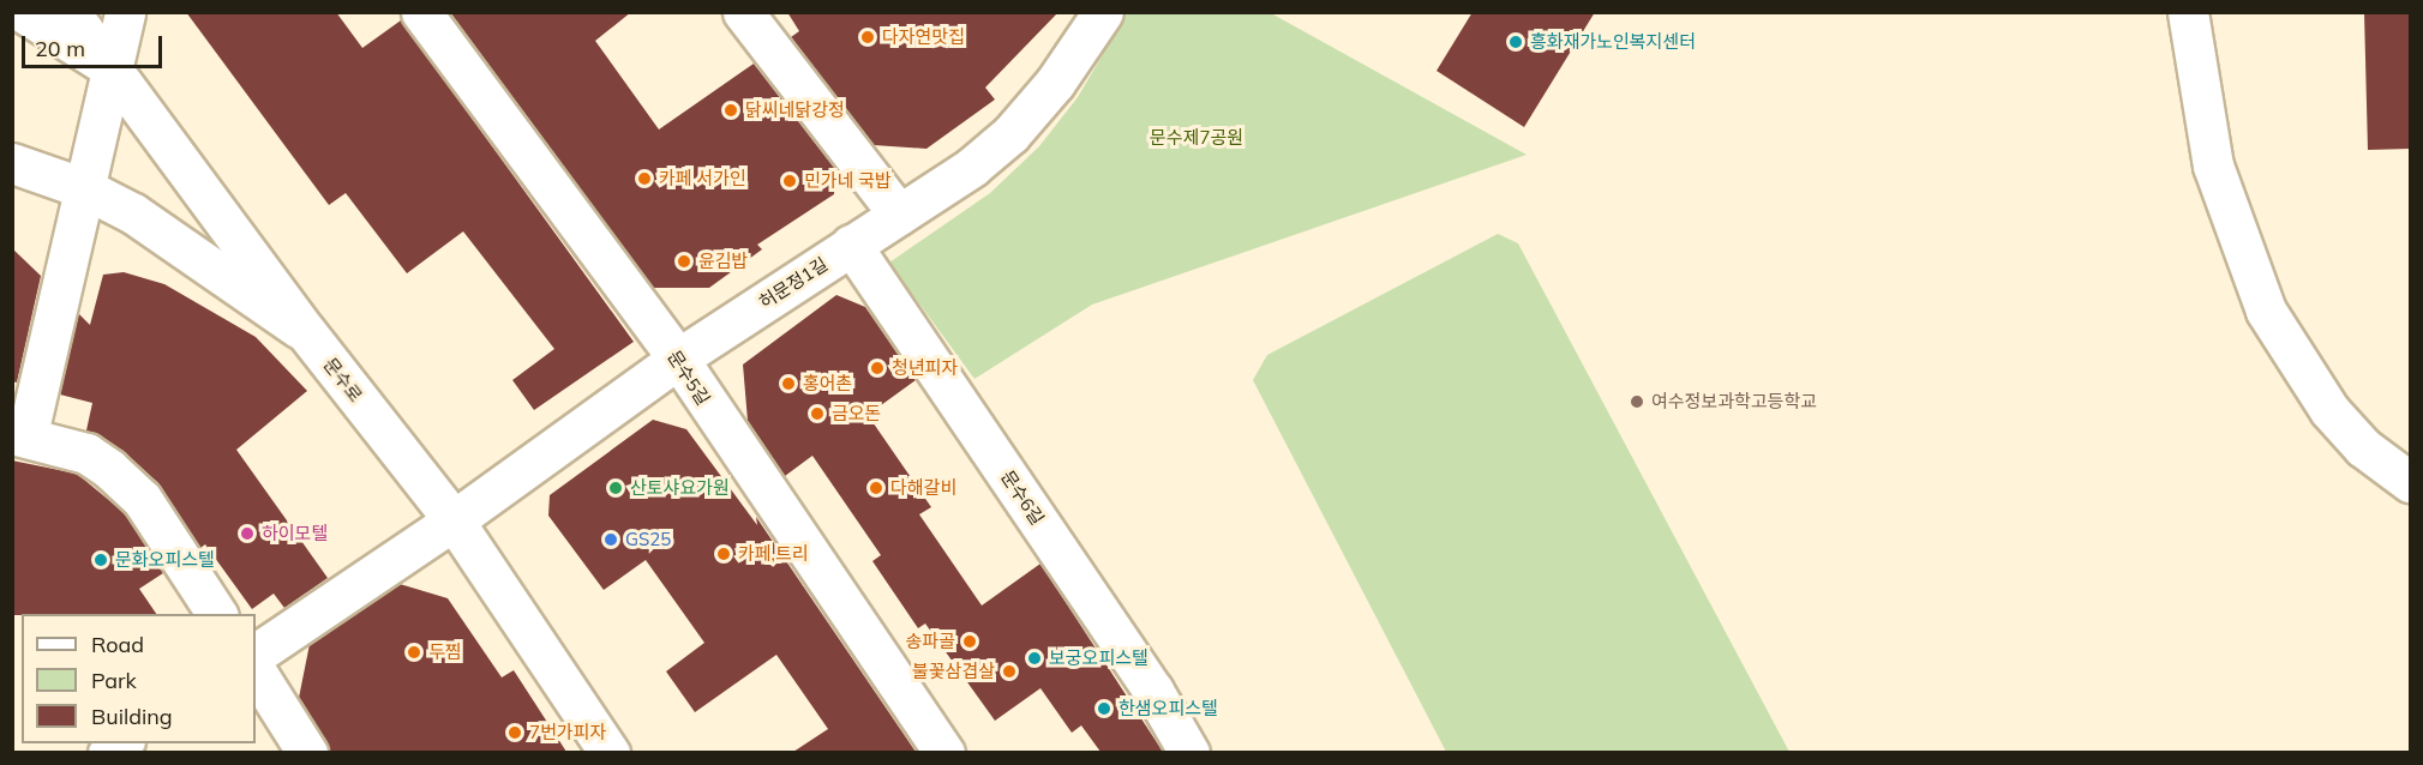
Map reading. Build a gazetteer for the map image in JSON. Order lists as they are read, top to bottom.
{
  "streets": {
    "street": [
      "허문정1길",
      "문수5길",
      "문수로",
      "문수6길"
    ]
  },
  "crossings": [
    ["허문정1길", "문수5길"],
    ["허문정1길", "문수로"],
    ["허문정1길", "문수6길"]
  ],
  "parks": ["문수제7공원"],
  "places": [
    "다자연맛집",
    "흥화재가노인복지센터",
    "닭씨네닭강정",
    "카페 서가인",
    "민가네 국밥",
    "윤김밥",
    "청년피자",
    "홍어촌",
    "여수정보과학고등학교",
    "금오돈",
    "산토샤요가원",
    "다해갈비",
    "하이모텔",
    "GS25",
    "카페,트리",
    "문화오피스텔",
    "송파골",
    "두찜",
    "보궁오피스텔",
    "불꽃삼겹살",
    "한샘오피스텔",
    "7번가피자"
  ],
  "legend": ["Road", "Park", "Building"],
  "scale_bar": "20 m"
}
